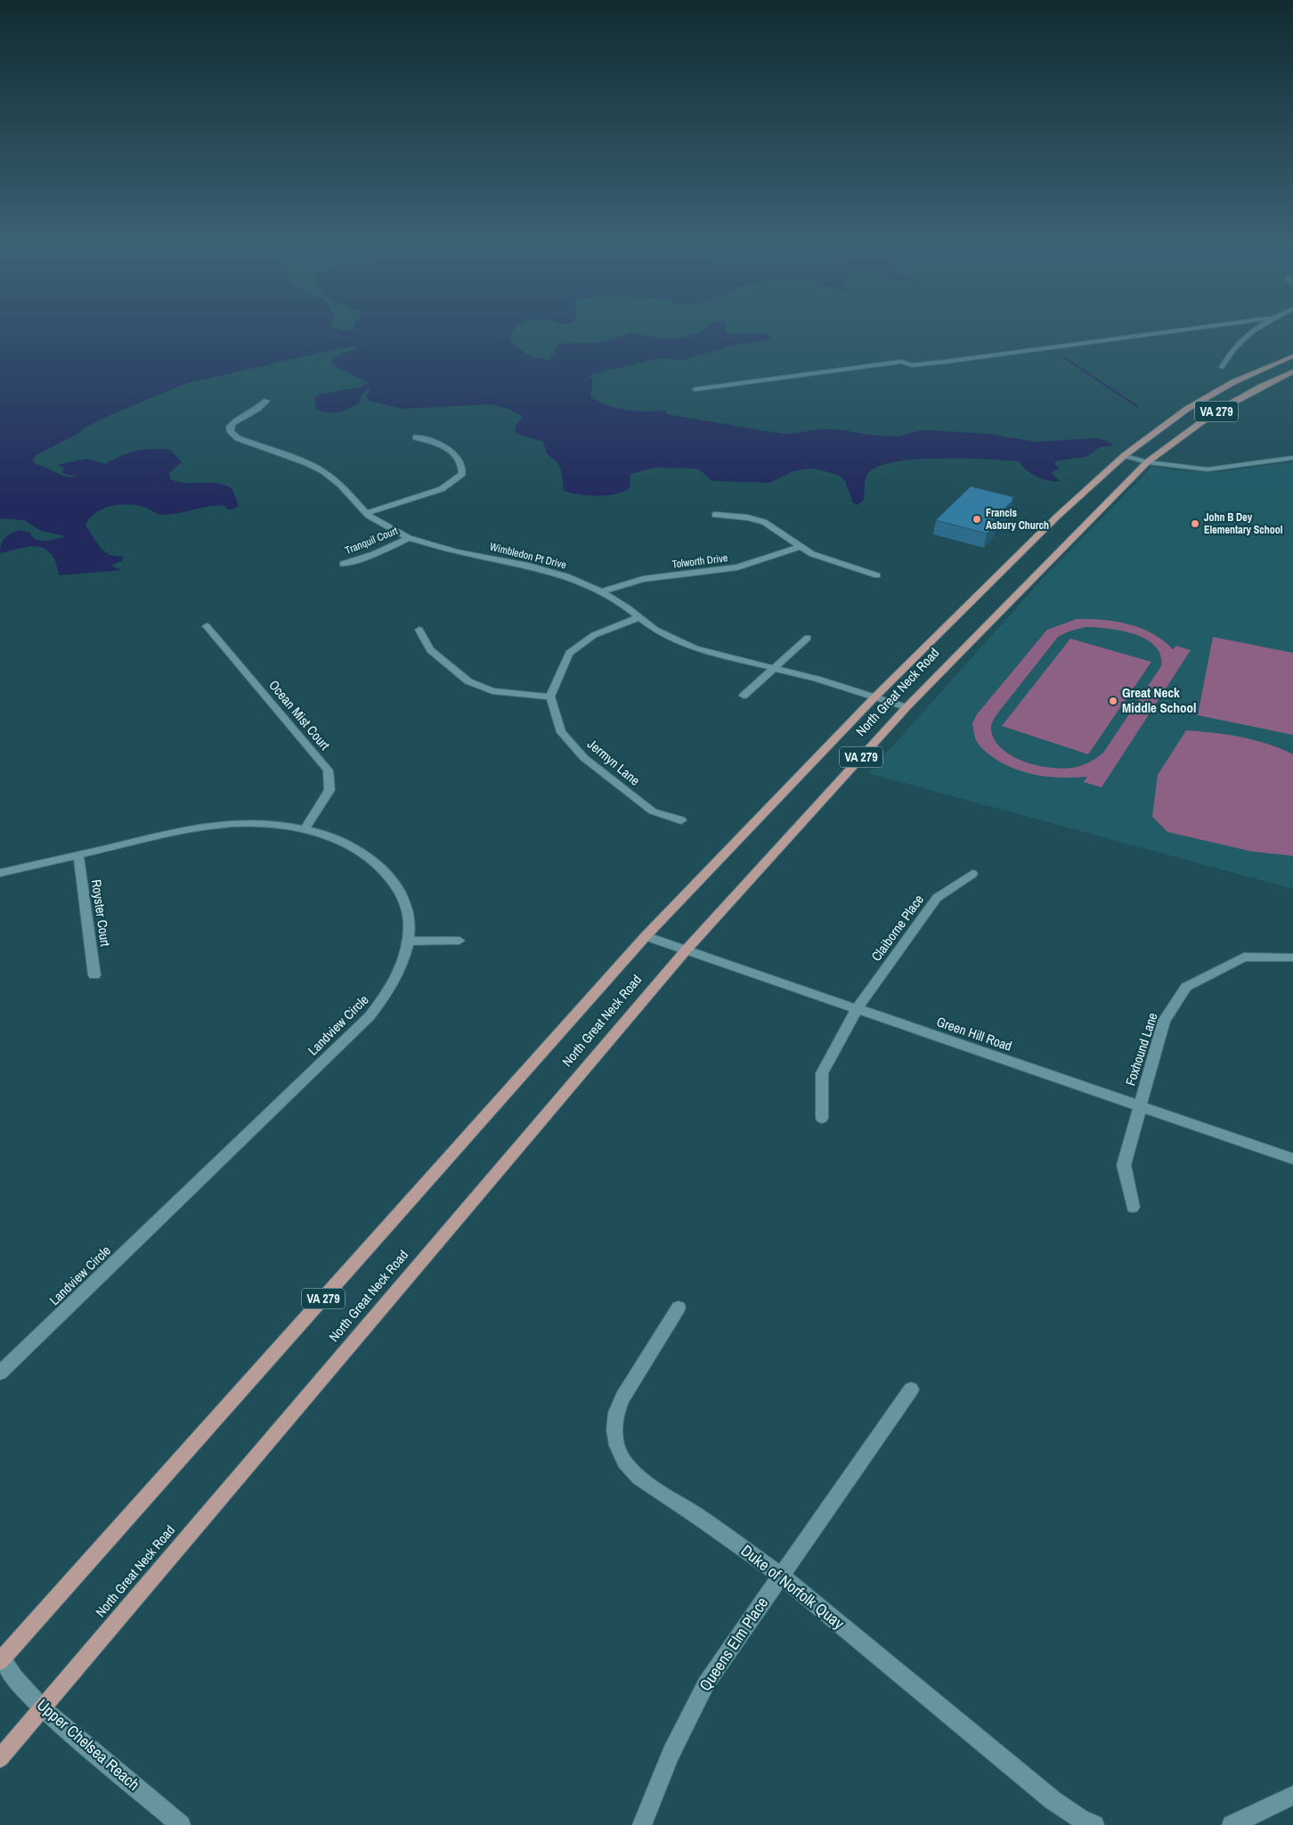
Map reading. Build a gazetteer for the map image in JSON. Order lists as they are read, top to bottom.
{
  "streets": {
    "main road": ["VA 279", "North Great Neck Road"],
    "street": [
      "Tranquil Court",
      "Wimbledon Pt Drive",
      "Tolworth Drive",
      "Ocean Mist Court",
      "Jermyn Lane",
      "Royster Court",
      "Claiborne Place",
      "Landview Circle",
      "Green Hill Road",
      "Foxhound Lane",
      "Duke of Norfolk Quay",
      "Queens Elm Place",
      "Upper Chelsea Reach"
    ]
  },
  "crossings": [
    ["Tranquil Court", "Wimbledon Pt Drive"],
    ["Wimbledon Pt Drive", "Tolworth Drive"],
    ["Wimbledon Pt Drive", "North Great Neck Road"],
    ["North Great Neck Road", "Green Hill Road"],
    ["North Great Neck Road", "Upper Chelsea Reach"],
    ["Ocean Mist Court", "Landview Circle"],
    ["Royster Court", "Landview Circle"],
    ["Claiborne Place", "Green Hill Road"],
    ["Green Hill Road", "Foxhound Lane"],
    ["Duke of Norfolk Quay", "Queens Elm Place"]
  ],
  "places": ["Francis Asbury Church", "John B Dey Elementary School", "Great Neck Middle School"]
}
